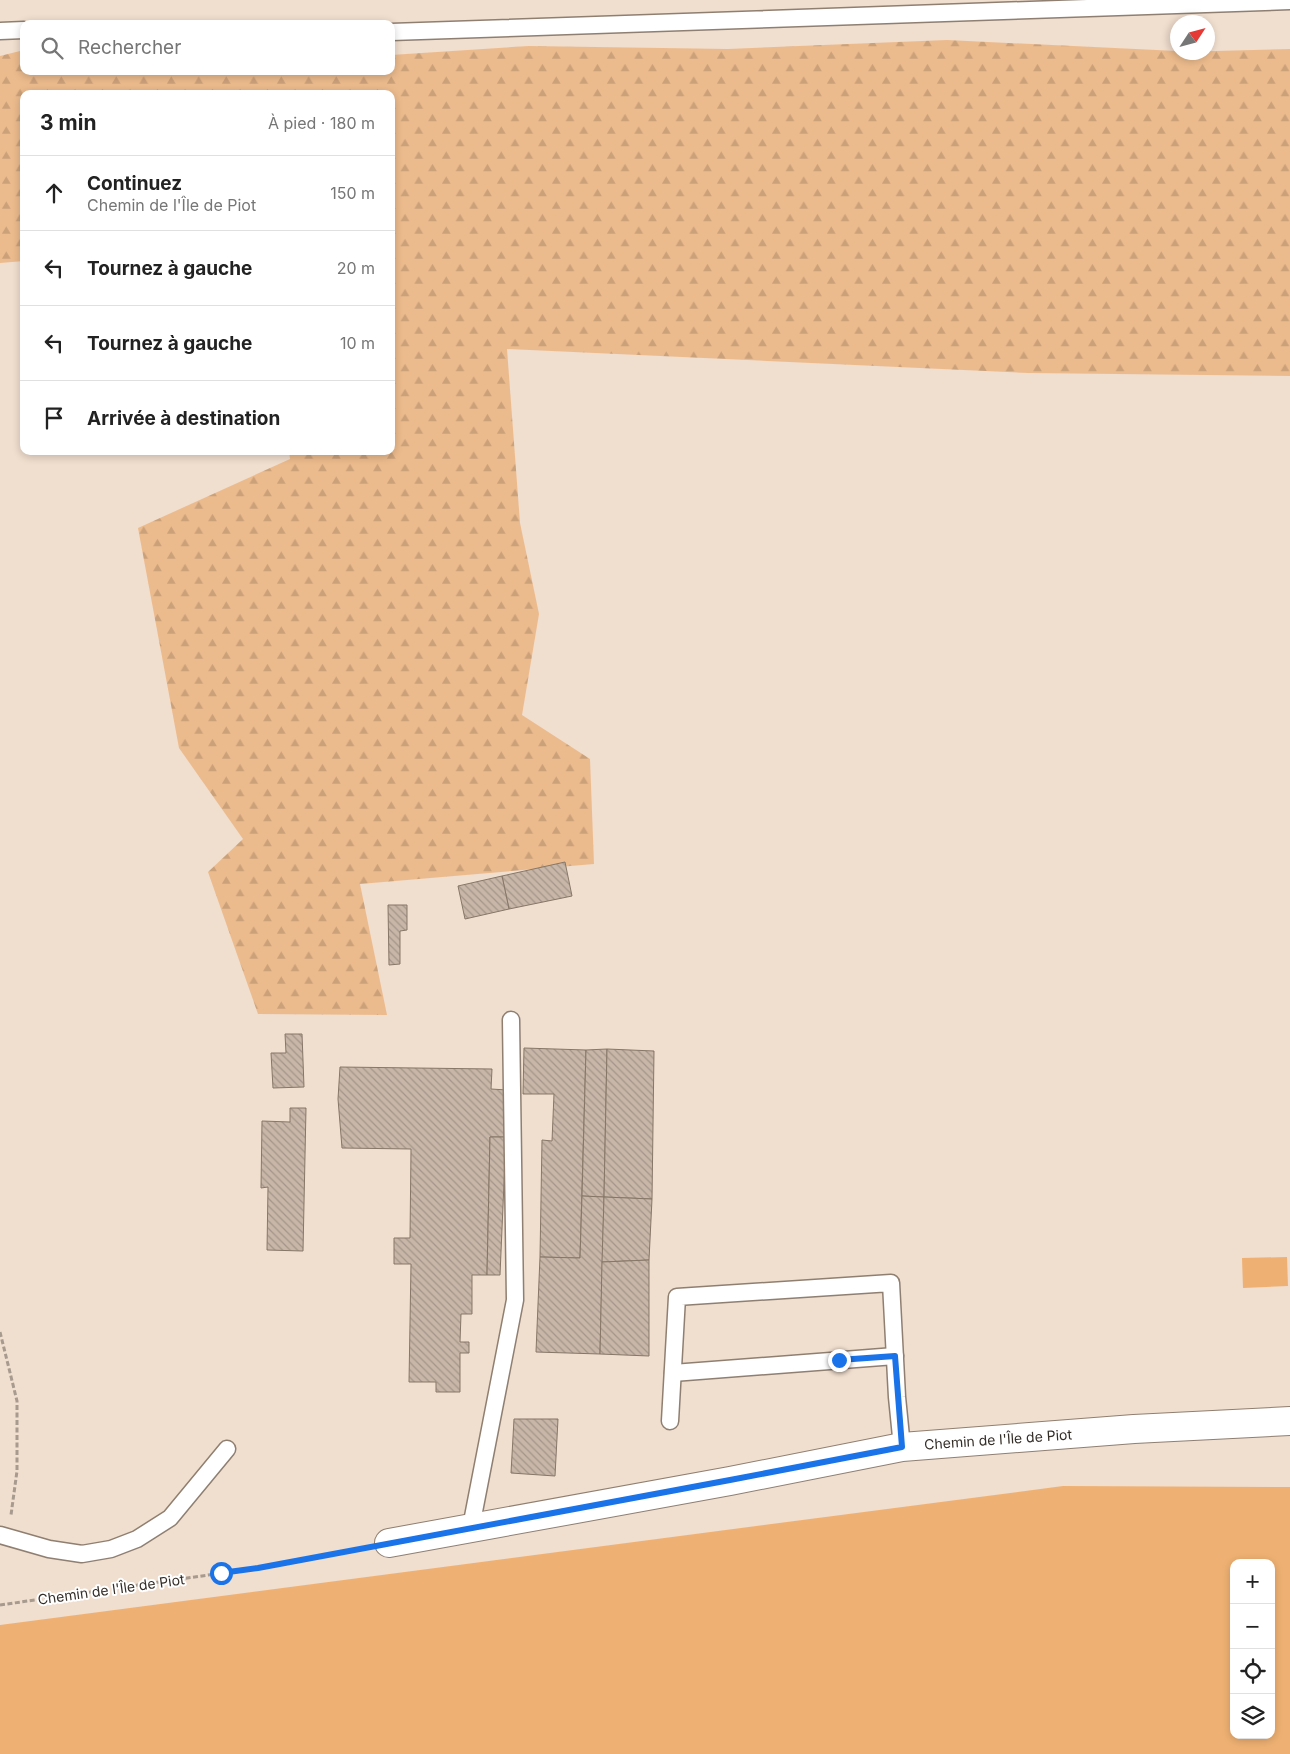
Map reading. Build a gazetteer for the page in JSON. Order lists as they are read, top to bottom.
{
  "streets": {
    "street": ["Chemin de l'Île de Piot"]
  },
  "north": "top right",
  "page": {
    "search": "Rechercher",
    "heading": ["3 min", "À pied · 180 m"],
    "list": [
      ["Continuez", "Chemin de l'Île de Piot", "150 m"],
      ["Tournez à gauche", "20 m"],
      ["Tournez à gauche", "10 m"],
      "Arrivée à destination"
    ],
    "map_buttons": ["+", "−"]
  }
}
